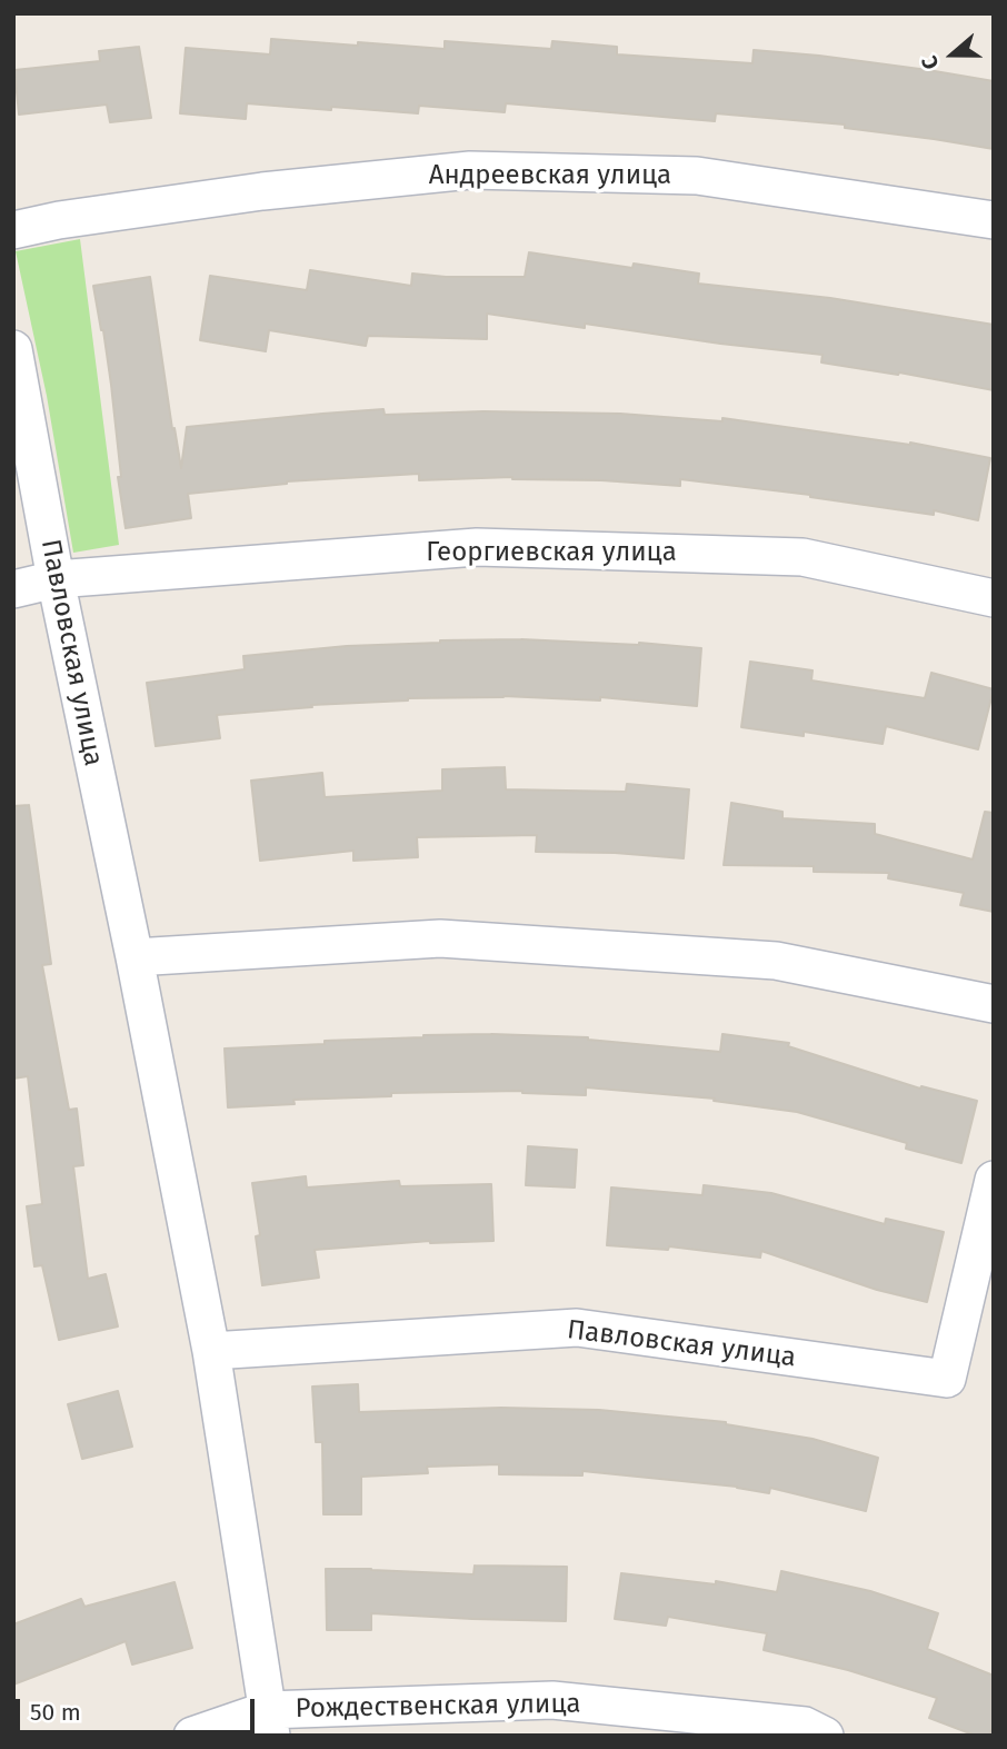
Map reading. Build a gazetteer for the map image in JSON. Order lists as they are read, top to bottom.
{
  "streets": {
    "street": [
      "Андреевская улица",
      "Георгиевская улица",
      "Павловская улица",
      "Рождественская улица"
    ]
  },
  "crossings": [
    ["Георгиевская улица", "Павловская улица"],
    ["Павловская улица", "Рождественская улица"]
  ],
  "scale_bar": "50 m",
  "north": "left"
}
